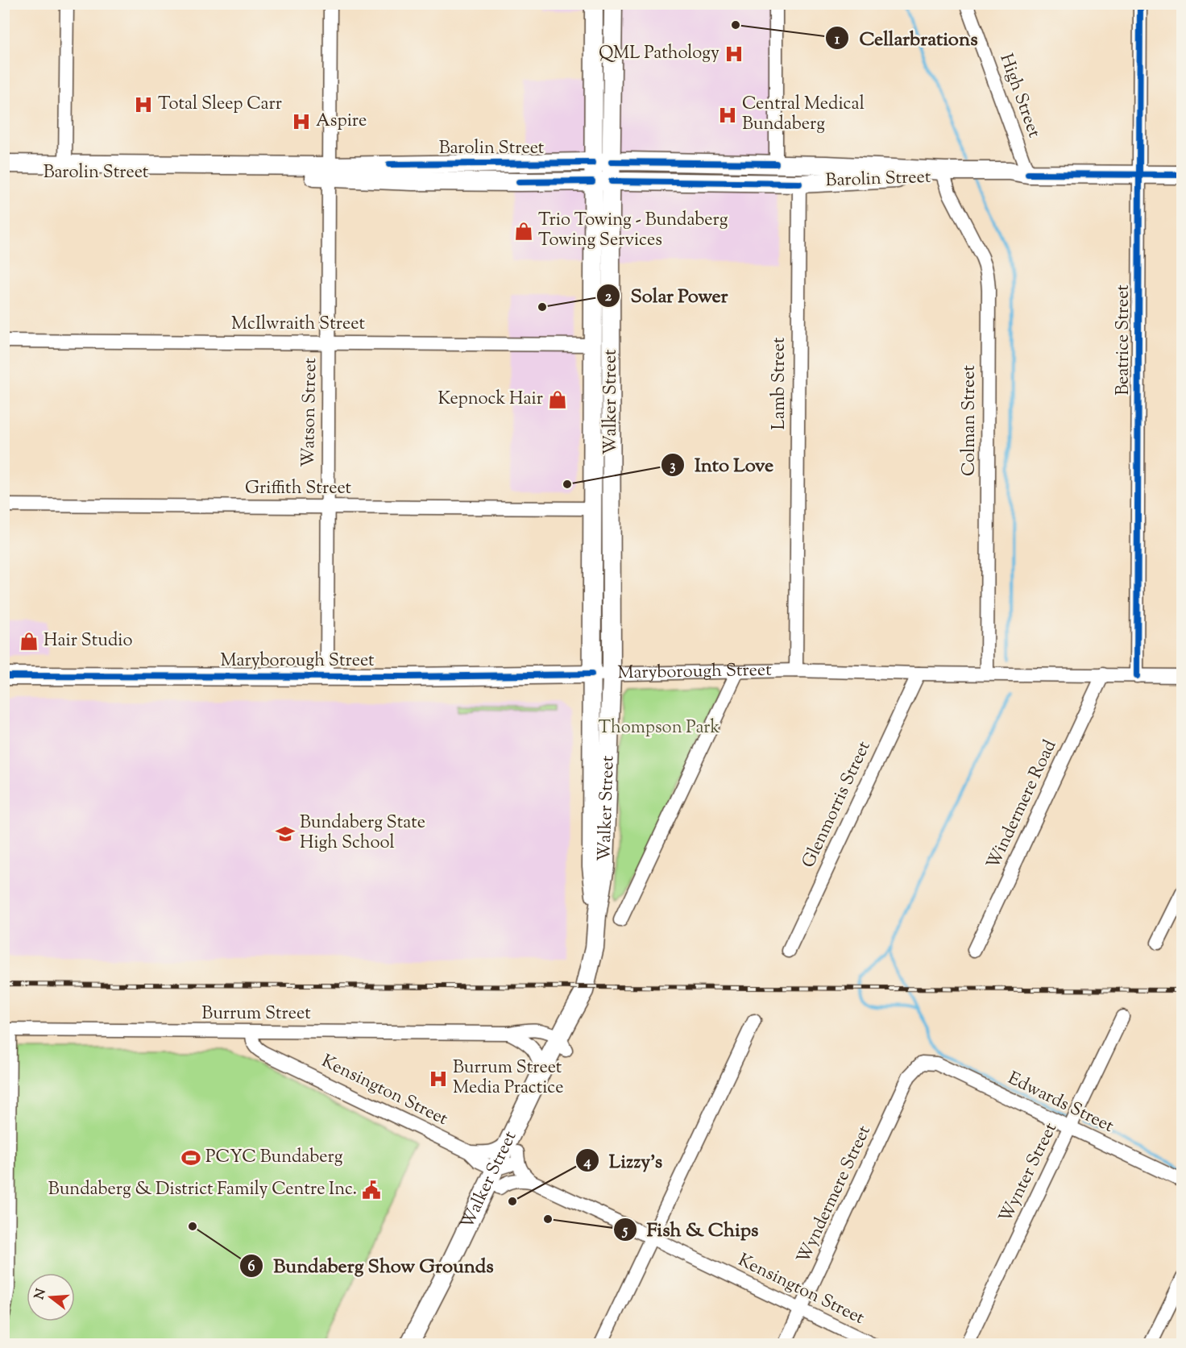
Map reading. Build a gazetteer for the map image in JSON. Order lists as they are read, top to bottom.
{
  "streets": {
    "main road": ["Barolin Street", "Walker Street", "Maryborough Street"],
    "street": [
      "High Street",
      "McIlwraith Street",
      "Beatrice Street",
      "Lamb Street",
      "Watson Street",
      "Colman Street",
      "Griffith Street",
      "Glenmorris Street",
      "Windermere Road",
      "Burrum Street",
      "Kensington Street",
      "Edwards Street",
      "Wynter Street",
      "Wyndermere Street"
    ]
  },
  "crossings": [
    ["High Street", "Barolin Street"],
    ["Barolin Street", "Beatrice Street"],
    ["Barolin Street", "Lamb Street"],
    ["Barolin Street", "Walker Street"],
    ["Barolin Street", "Watson Street"],
    ["Barolin Street", "Colman Street"],
    ["McIlwraith Street", "Walker Street"],
    ["McIlwraith Street", "Watson Street"],
    ["Beatrice Street", "Maryborough Street"],
    ["Lamb Street", "Maryborough Street"],
    ["Walker Street", "Griffith Street"],
    ["Walker Street", "Maryborough Street"],
    ["Walker Street", "Burrum Street"],
    ["Walker Street", "Kensington Street"],
    ["Watson Street", "Griffith Street"],
    ["Watson Street", "Maryborough Street"],
    ["Colman Street", "Maryborough Street"],
    ["Maryborough Street", "Glenmorris Street"],
    ["Maryborough Street", "Windermere Road"],
    ["Burrum Street", "Kensington Street"],
    ["Kensington Street", "Wyndermere Street"],
    ["Edwards Street", "Wynter Street"],
    ["Edwards Street", "Wyndermere Street"]
  ],
  "parks": ["Thompson Park"],
  "places": {
    "other": [
      "Cellarbrations",
      "Solar Power",
      "Into Love",
      "Lizzy's",
      "Fish & Chips",
      "Bundaberg Show Grounds"
    ],
    "hospital": [
      "QML Pathology",
      "Total Sleep Carr",
      "Central Medical Bundaberg",
      "Aspire",
      "Burrum Street Media Practice"
    ],
    "shop": ["Trio Towing - Bundaberg Towing Services", "Kepnock Hair", "Hair Studio"],
    "school or university": ["Bundaberg State High School"],
    "sports": ["PCYC Bundaberg"],
    "public building": ["Bundaberg & District Family Centre Inc."]
  },
  "north": "left"
}
